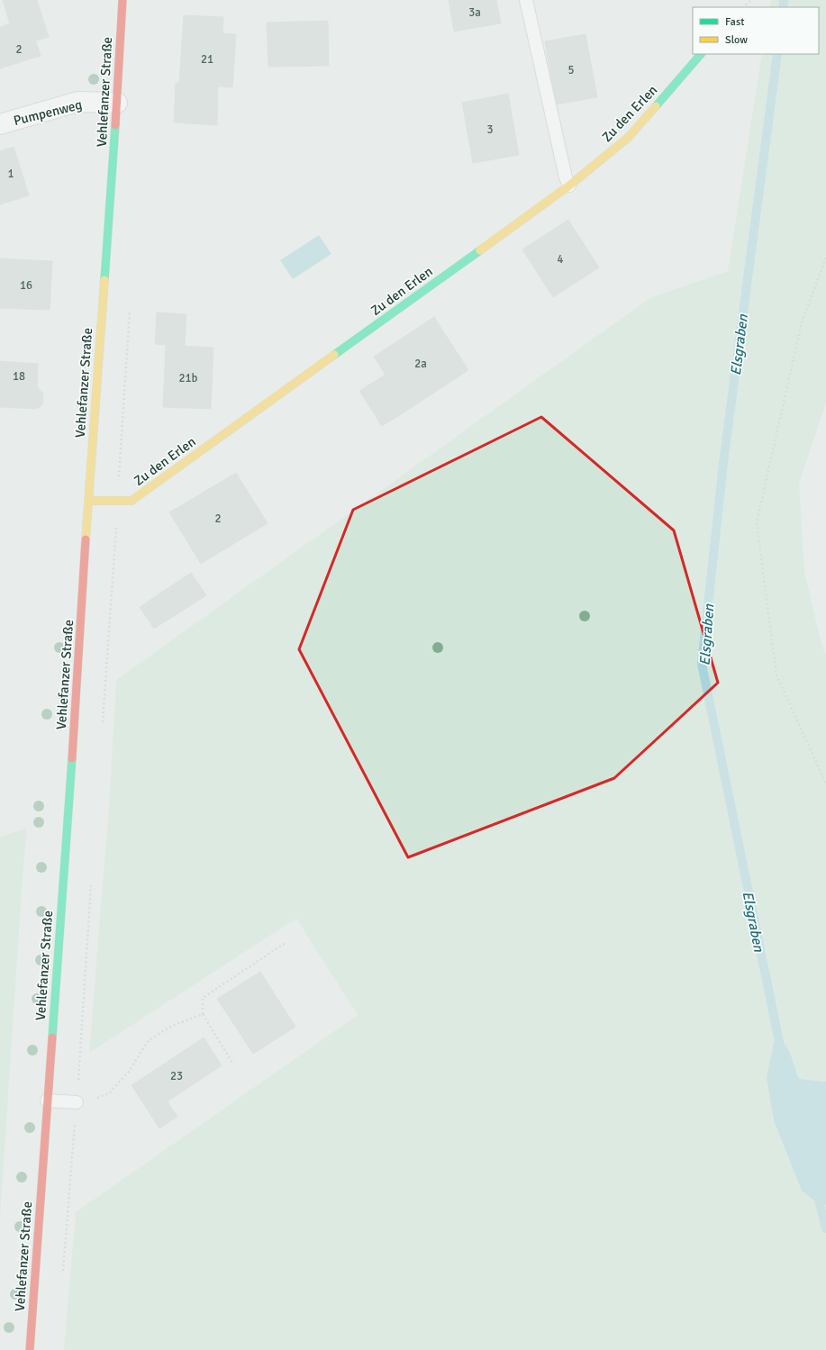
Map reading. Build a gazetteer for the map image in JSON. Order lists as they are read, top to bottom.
{
  "streets": {
    "street": ["Vehlefanzer Straße", "Pumpenweg", "Zu den Erlen"]
  },
  "crossings": [
    ["Vehlefanzer Straße", "Pumpenweg"],
    ["Vehlefanzer Straße", "Zu den Erlen"]
  ],
  "water": ["Elsgraben"],
  "house_numbers": [
    "3a",
    "2",
    "21",
    "5",
    "3",
    "1",
    "4",
    "16",
    "2a",
    "18",
    "21b",
    "2",
    "23"
  ],
  "legend": ["Fast", "Slow"]
}
